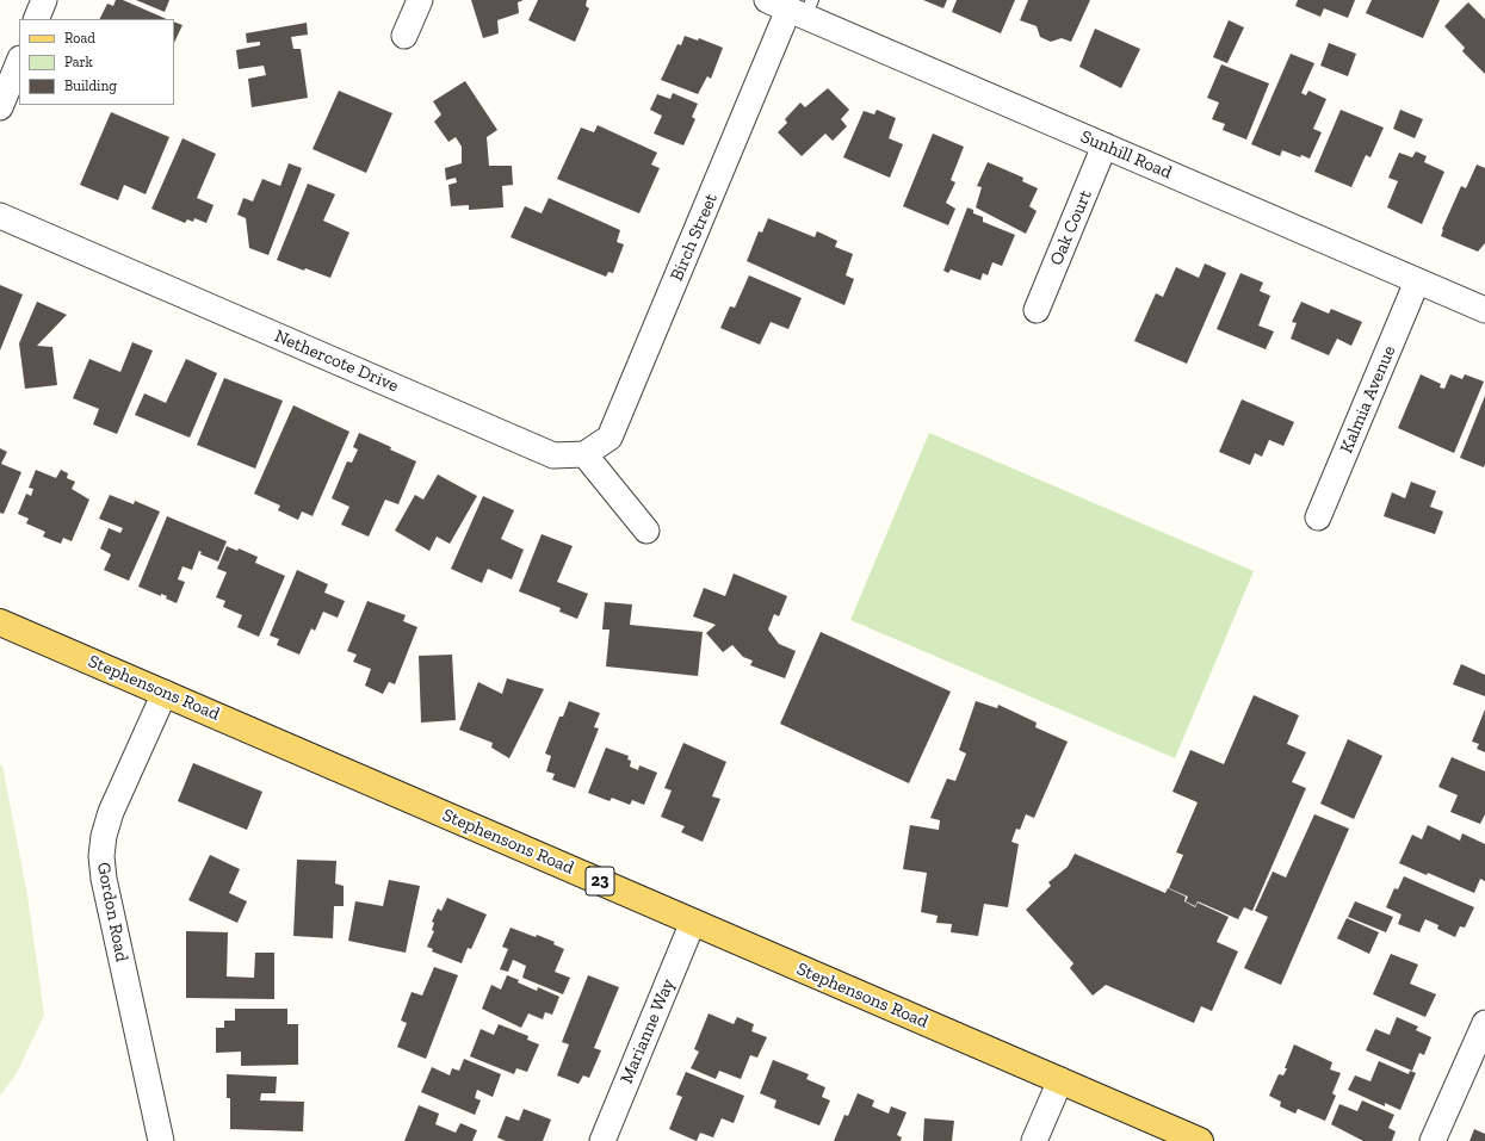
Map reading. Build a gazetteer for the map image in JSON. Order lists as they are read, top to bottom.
{
  "streets": {
    "main road": ["Stephensons Road", "23"],
    "street": [
      "Sunhill Road",
      "Oak Court",
      "Birch Street",
      "Nethercote Drive",
      "Kalmia Avenue",
      "Gordon Road",
      "Marianne Way"
    ]
  },
  "crossings": [
    ["Sunhill Road", "Oak Court"],
    ["Sunhill Road", "Birch Street"],
    ["Sunhill Road", "Kalmia Avenue"],
    ["Birch Street", "Nethercote Drive"],
    ["Stephensons Road", "Gordon Road"],
    ["Stephensons Road", "Marianne Way"]
  ],
  "legend": ["Road", "Park", "Building"]
}
